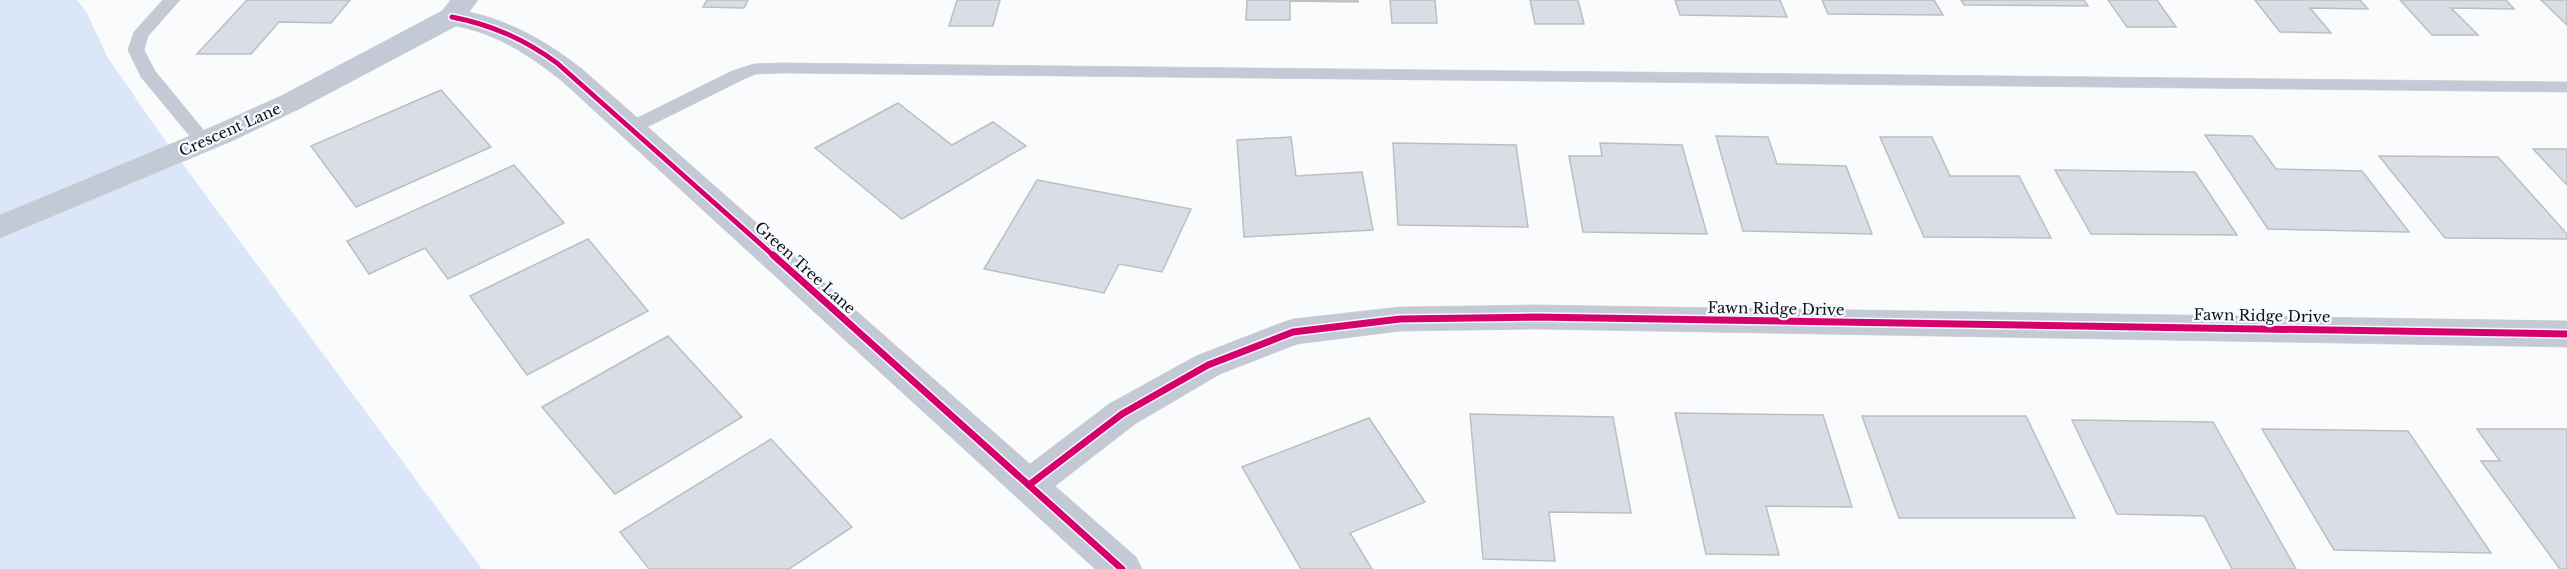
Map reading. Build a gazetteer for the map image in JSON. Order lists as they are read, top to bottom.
{
  "streets": {
    "street": ["Crescent Lane", "Green Tree Lane", "Fawn Ridge Drive"]
  },
  "crossings": [
    ["Crescent Lane", "Green Tree Lane"],
    ["Green Tree Lane", "Fawn Ridge Drive"]
  ]
}
